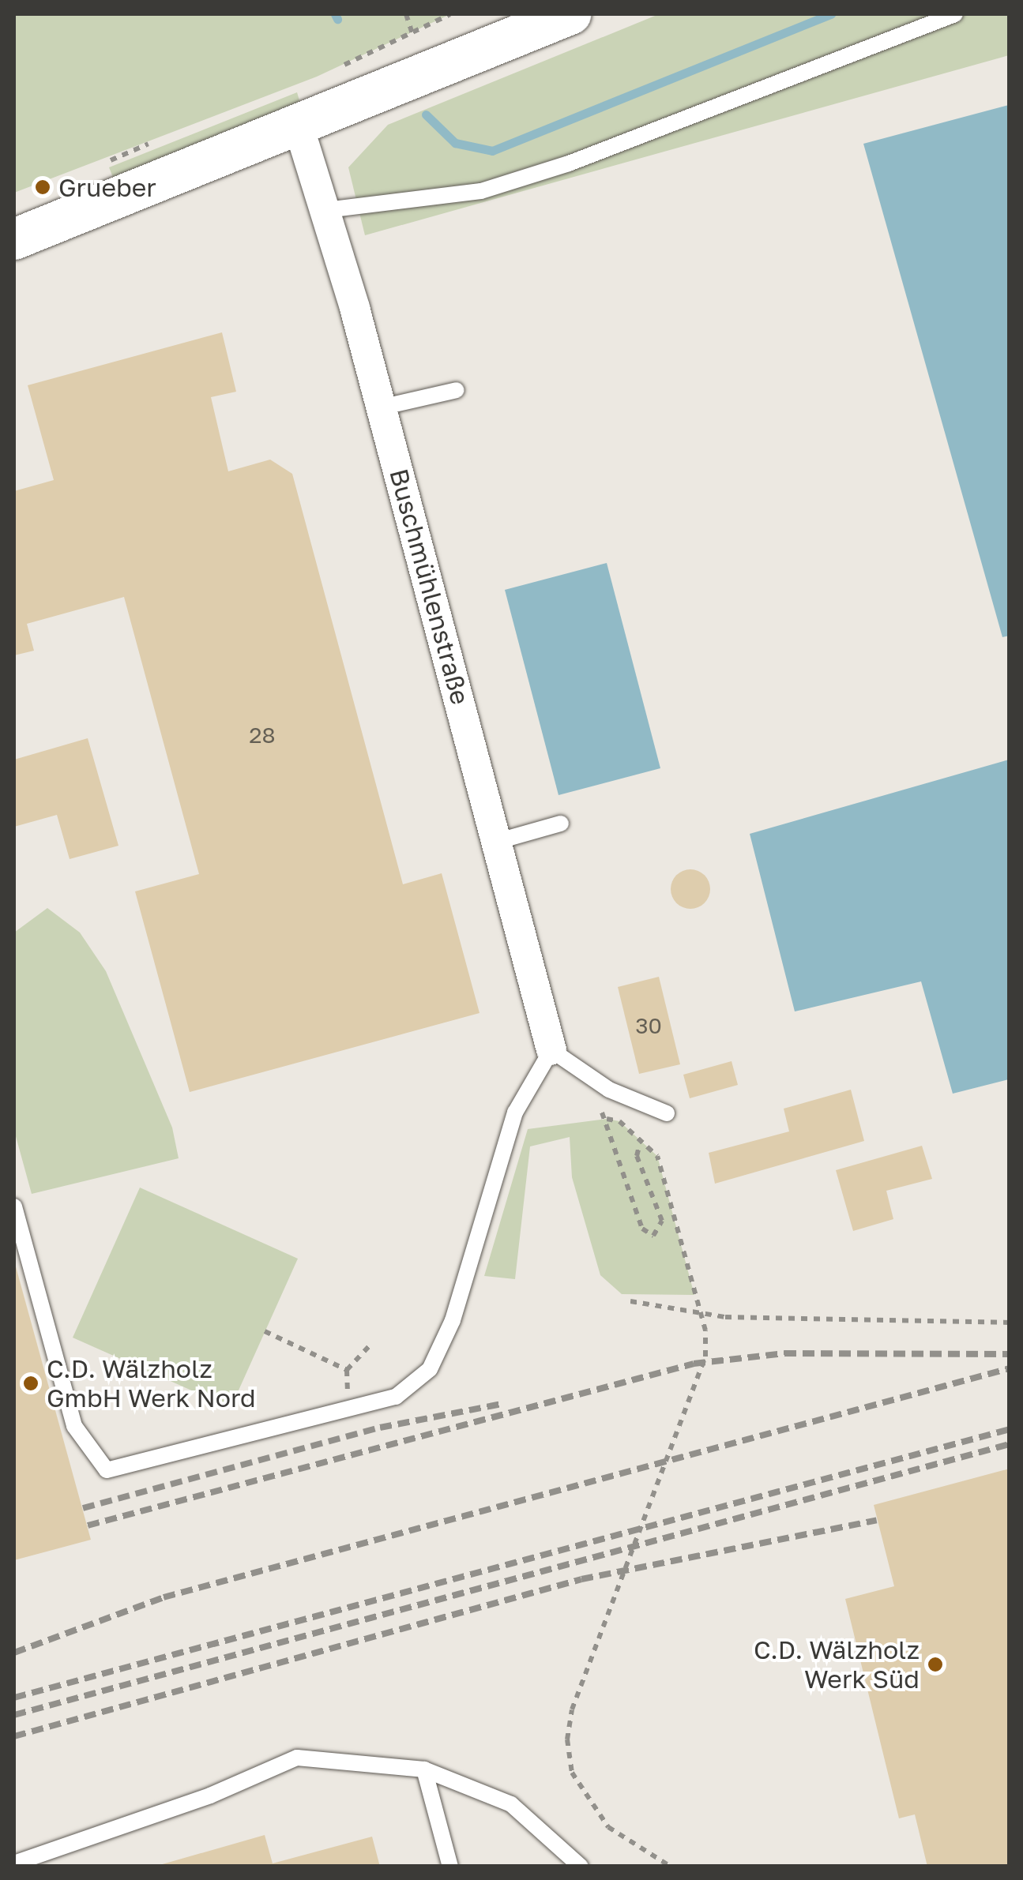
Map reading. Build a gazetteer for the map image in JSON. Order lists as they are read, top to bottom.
{
  "streets": {
    "street": ["Buschmühlenstraße"]
  },
  "places": ["Grueber", "C.D. Wälzholz GmbH Werk Nord", "C.D. Wälzholz Werk Süd"],
  "house_numbers": ["28", "30"]
}
